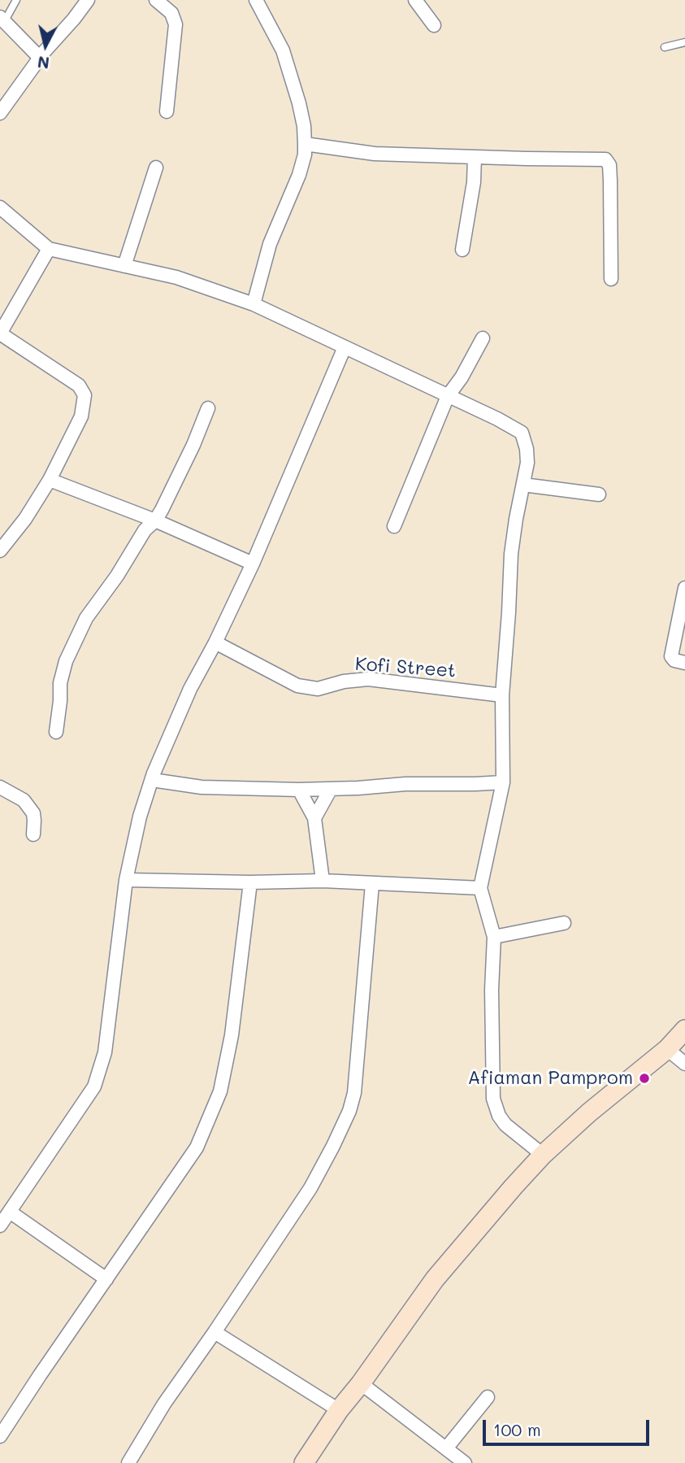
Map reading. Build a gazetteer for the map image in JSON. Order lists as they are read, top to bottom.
{
  "streets": {
    "street": ["Kofi Street"]
  },
  "places": ["Afiaman Pamprom"],
  "scale_bar": "100 m",
  "north": "bottom"
}
